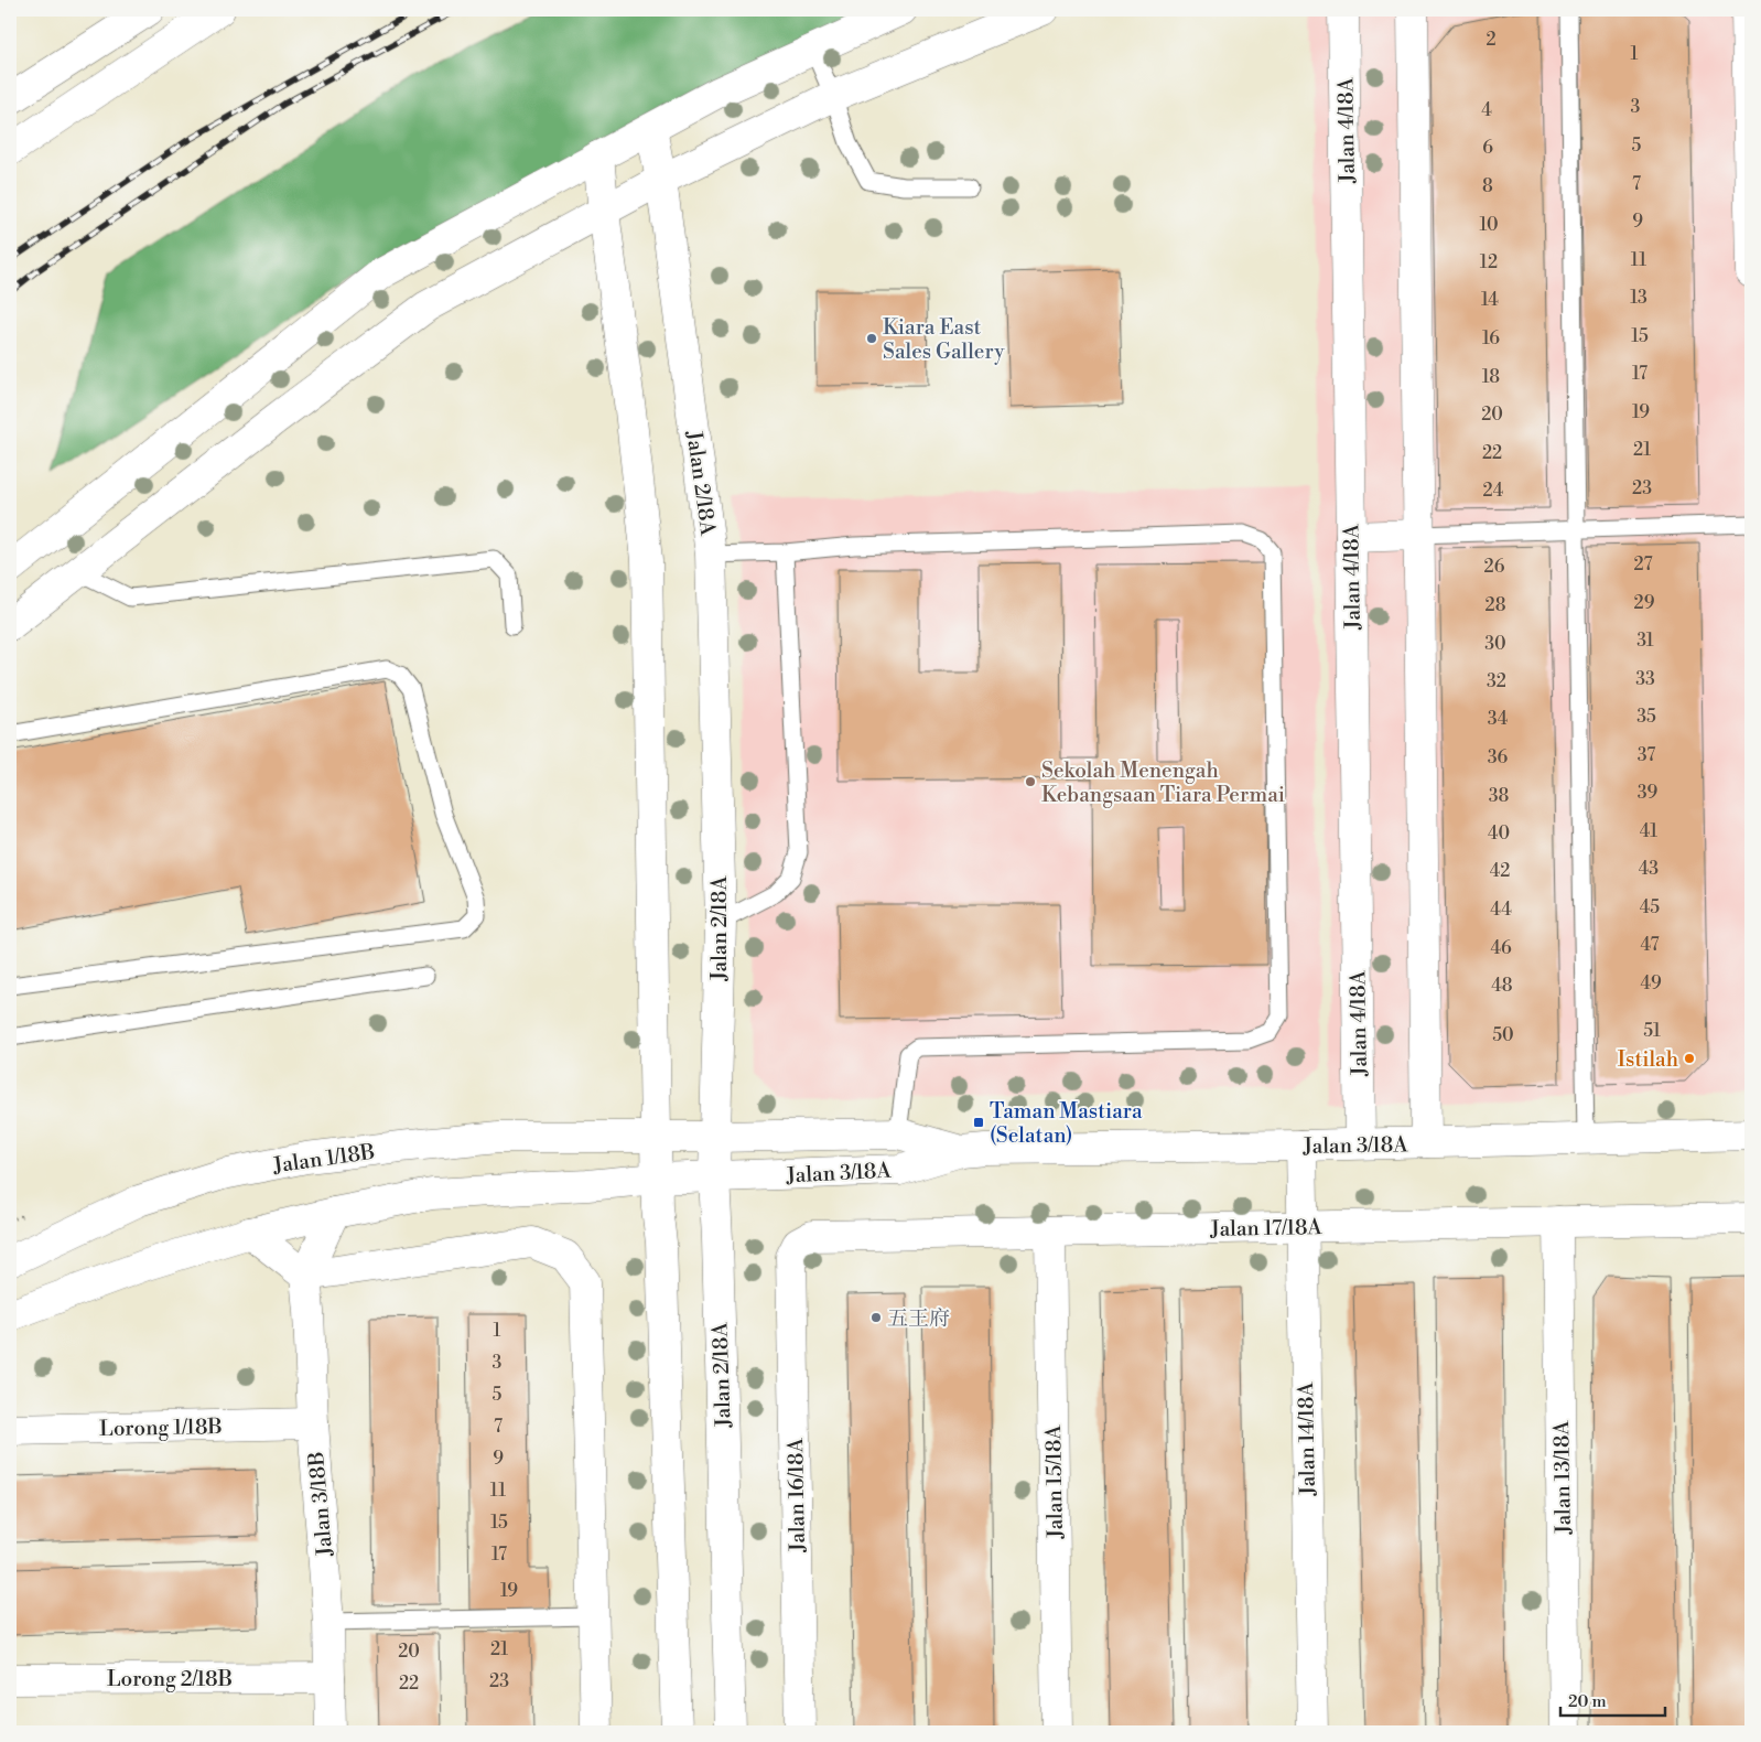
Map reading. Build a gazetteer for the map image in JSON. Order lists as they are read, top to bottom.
{
  "streets": {
    "street": [
      "Jalan 4/18A",
      "Jalan 2/18A",
      "Jalan 3/18A",
      "Jalan 1/18B",
      "Jalan 17/18A",
      "Lorong 1/18B",
      "Jalan 14/18A",
      "Jalan 13/18A",
      "Jalan 15/18A",
      "Jalan 16/18A",
      "Jalan 3/18B",
      "Lorong 2/18B"
    ]
  },
  "crossings": [
    ["Jalan 4/18A", "Jalan 3/18A"],
    ["Jalan 2/18A", "Jalan 3/18A"],
    ["Jalan 3/18A", "Jalan 1/18B"],
    ["Jalan 3/18A", "Jalan 14/18A"],
    ["Jalan 17/18A", "Jalan 14/18A"],
    ["Jalan 17/18A", "Jalan 13/18A"],
    ["Jalan 17/18A", "Jalan 15/18A"],
    ["Jalan 17/18A", "Jalan 16/18A"],
    ["Lorong 1/18B", "Jalan 3/18B"],
    ["Jalan 3/18B", "Lorong 2/18B"]
  ],
  "places": {
    "other": [
      "Kiara East Sales Gallery",
      "Sekolah Menengah Kebangsaan Tiara Permai",
      "Istilah",
      "五王府"
    ],
    "transit": ["Taman Mastiara (Selatan)"]
  },
  "house_numbers": [
    "2",
    "1",
    "3",
    "4",
    "5",
    "6",
    "7",
    "8",
    "9",
    "10",
    "11",
    "12",
    "13",
    "14",
    "15",
    "16",
    "17",
    "18",
    "19",
    "20",
    "21",
    "22",
    "23",
    "24",
    "27",
    "26",
    "29",
    "28",
    "31",
    "30",
    "33",
    "32",
    "35",
    "34",
    "37",
    "36",
    "39",
    "38",
    "41",
    "40",
    "43",
    "42",
    "45",
    "44",
    "47",
    "46",
    "49",
    "48",
    "51",
    "50",
    "1",
    "3",
    "5",
    "7",
    "9",
    "11",
    "15",
    "17",
    "19",
    "21",
    "20",
    "23",
    "22"
  ],
  "scale_bar": "20 m"
}
